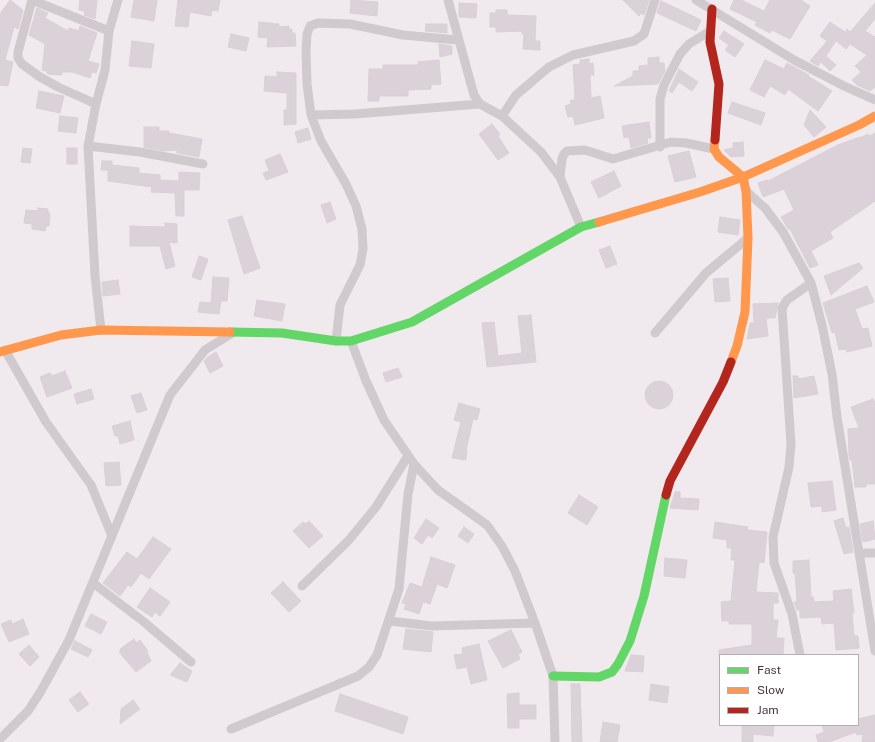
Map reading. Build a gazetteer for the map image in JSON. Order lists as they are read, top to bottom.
{
  "legend": ["Fast", "Slow", "Jam"]
}
